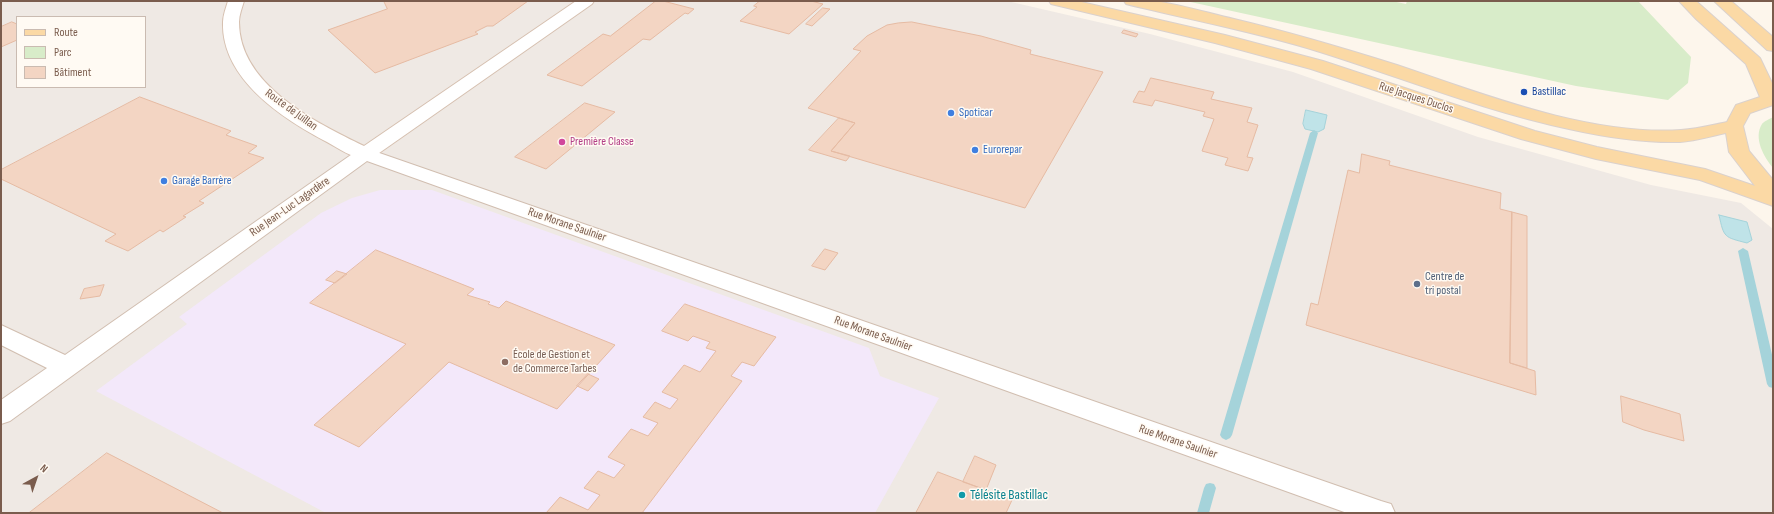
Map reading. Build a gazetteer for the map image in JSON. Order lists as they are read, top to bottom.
{
  "streets": {
    "main road": ["Rue Jacques Duclos"],
    "street": ["Route de Juillan", "Rue Jean-Luc Lagardère", "Rue Morane Saulnier"]
  },
  "crossings": [
    ["Route de Juillan", "Rue Jean-Luc Lagardère"],
    ["Route de Juillan", "Rue Morane Saulnier"],
    ["Rue Jean-Luc Lagardère", "Rue Morane Saulnier"]
  ],
  "places": [
    "Bastillac",
    "Spoticar",
    "Première Classe",
    "Eurorepar",
    "Garage Barrère",
    "Centre de tri postal",
    "École de Gestion et de Commerce Tarbes",
    "Télésite Bastillac"
  ],
  "legend": ["Route", "Parc", "Bâtiment"],
  "north": "top right"
}
